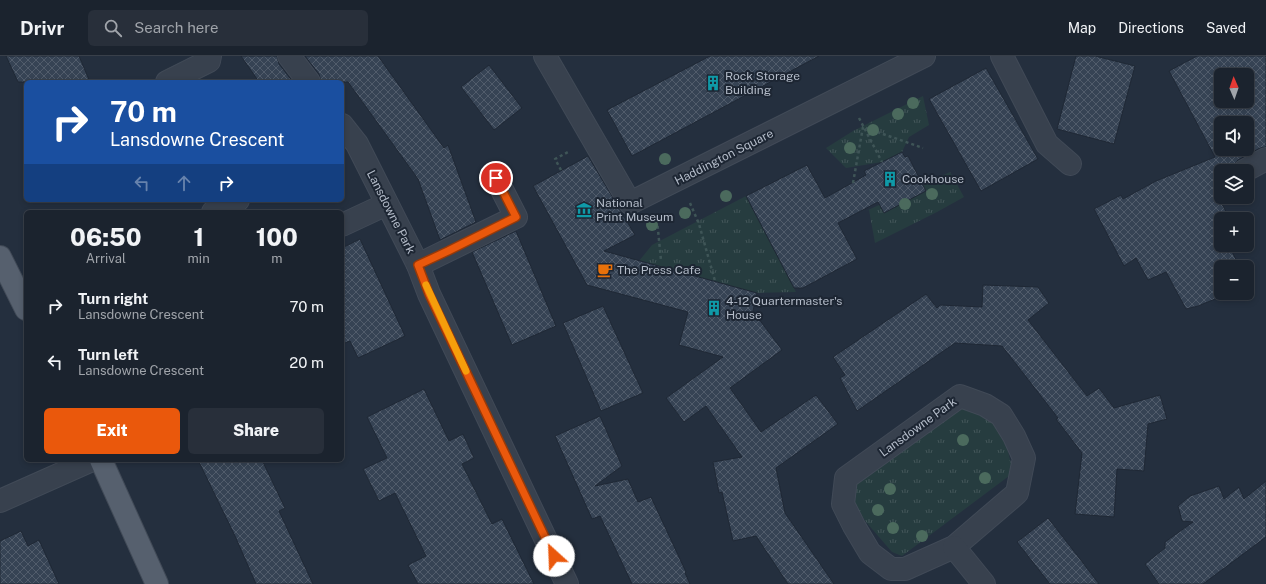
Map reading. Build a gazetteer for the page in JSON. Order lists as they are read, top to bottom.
{
  "streets": {
    "street": ["Haddington Square", "Lansdowne Park"]
  },
  "places": {
    "building": ["Rock Storage Building", "Cookhouse", "4-12 Quartermaster's House"],
    "museum": ["National Print Museum"],
    "cafe": ["The Press Cafe"]
  },
  "north": "top",
  "page": {
    "header": "Drivr",
    "search": "Search here",
    "nav": ["Map", "Directions", "Saved"],
    "map_buttons": ["+", "−"],
    "turn": ["70 m", "Lansdowne Crescent"],
    "eta": [
      "06:50",
      "Arrival",
      "1",
      "min",
      "100",
      "m"
    ],
    "list": [
      {
        "name": "Turn right",
        "note": "Lansdowne Crescent",
        "value": "70 m"
      },
      {
        "name": "Turn left",
        "note": "Lansdowne Crescent",
        "value": "20 m"
      }
    ],
    "buttons": ["Exit", "Share"]
  }
}
